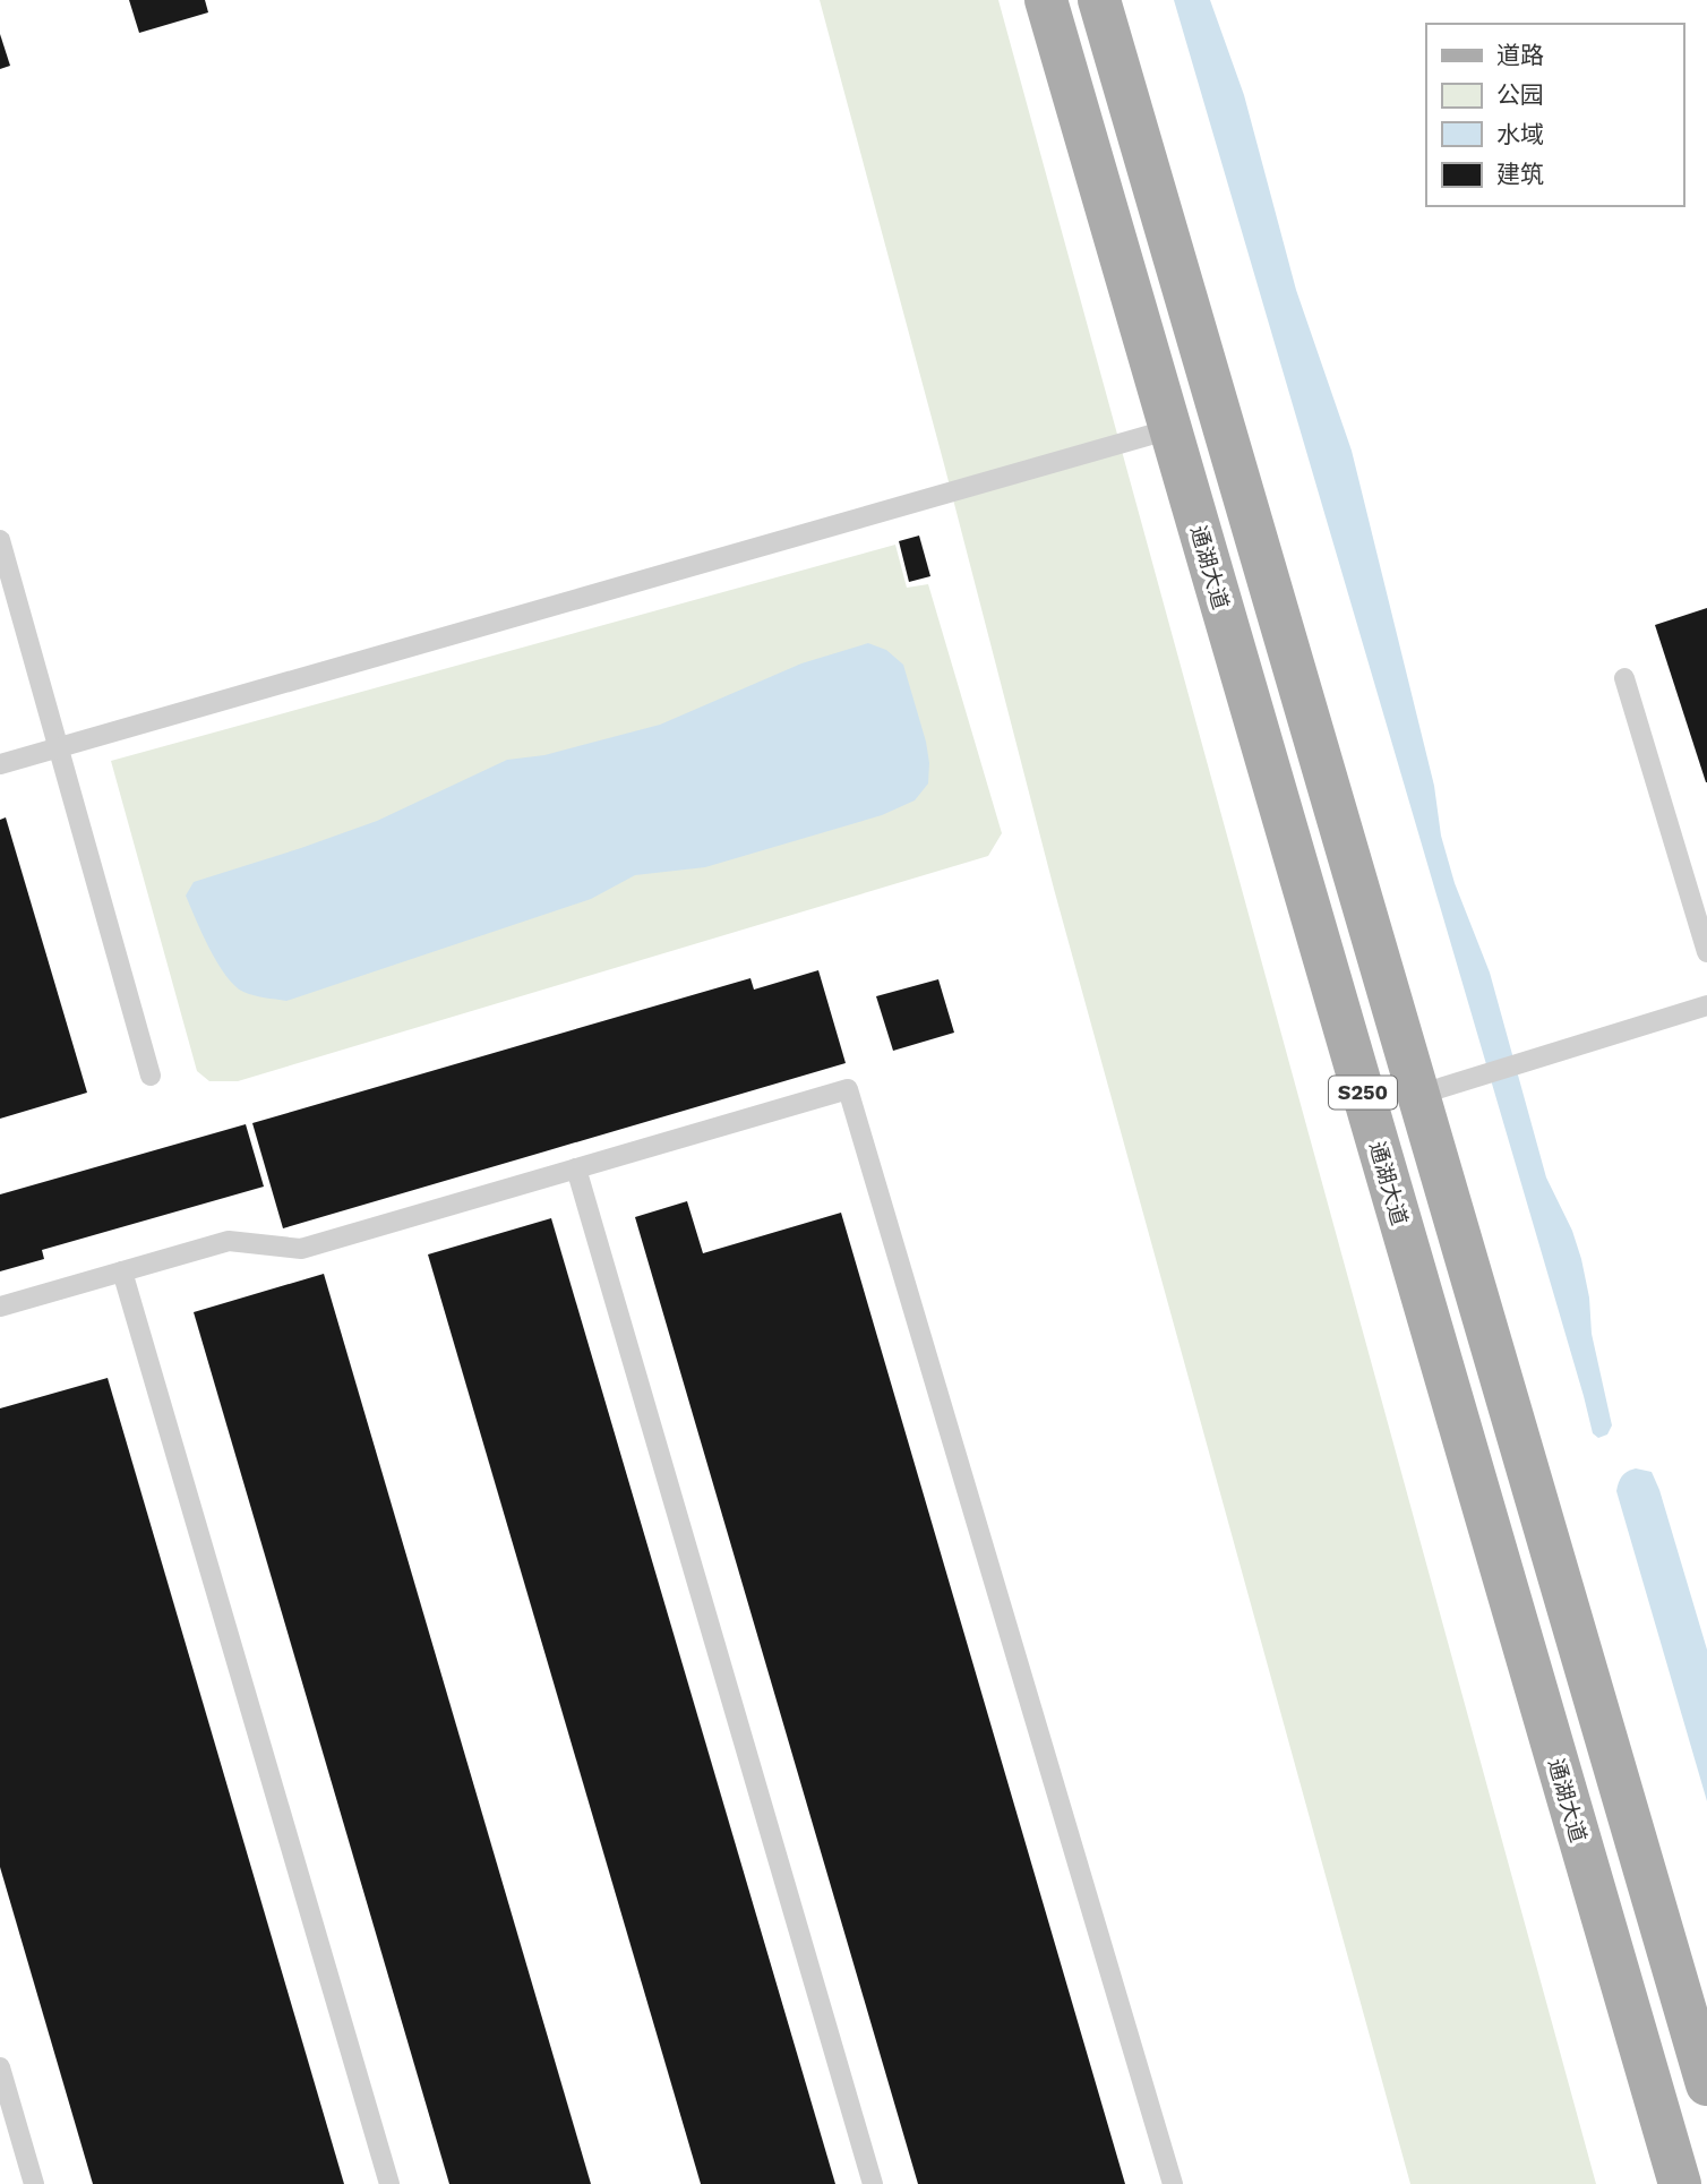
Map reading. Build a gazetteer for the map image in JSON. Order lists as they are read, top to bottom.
{
  "streets": {
    "main road": ["通湖大道", "S250"]
  },
  "legend": [
    "道路",
    "公园",
    "水域",
    "建筑"
  ]
}
